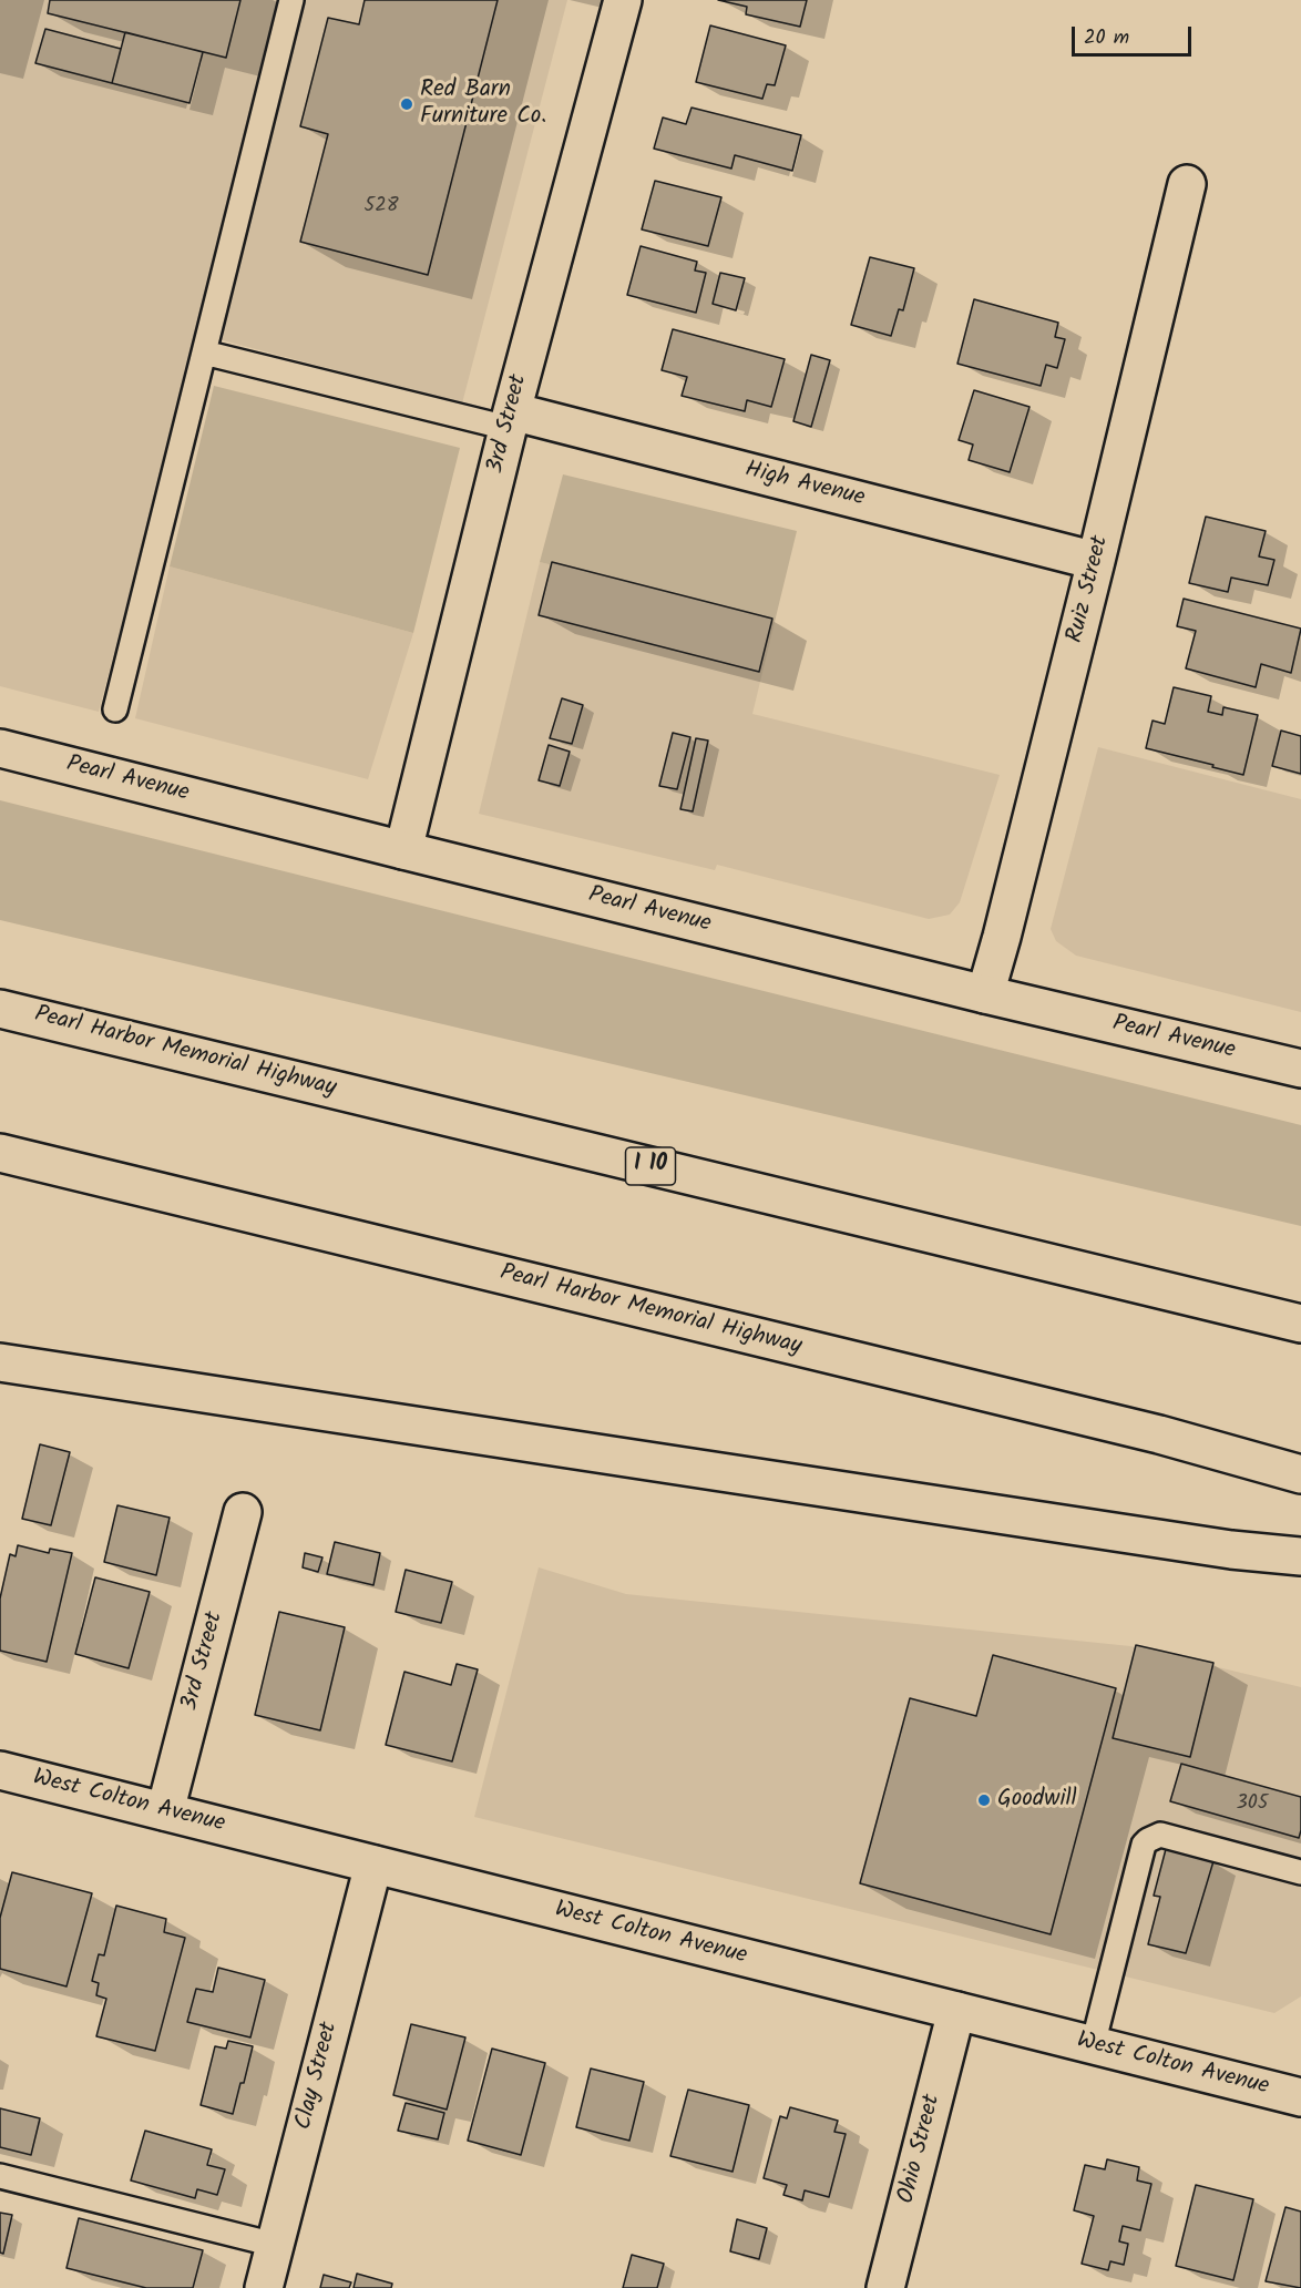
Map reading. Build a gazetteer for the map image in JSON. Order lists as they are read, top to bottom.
{
  "streets": {
    "main road": [
      "3rd Street",
      "High Avenue",
      "Ruiz Street",
      "Pearl Avenue",
      "Pearl Harbor Memorial Highway",
      "I 10",
      "West Colton Avenue",
      "Clay Street",
      "Ohio Street"
    ]
  },
  "crossings": [
    ["3rd Street", "High Avenue"],
    ["3rd Street", "Pearl Avenue"],
    ["3rd Street", "West Colton Avenue"],
    ["High Avenue", "Ruiz Street"],
    ["Ruiz Street", "Pearl Avenue"],
    ["West Colton Avenue", "Clay Street"],
    ["West Colton Avenue", "Ohio Street"]
  ],
  "places": ["Red Barn Furniture Co.", "Goodwill"],
  "house_numbers": ["528", "305"],
  "scale_bar": "20 m"
}
